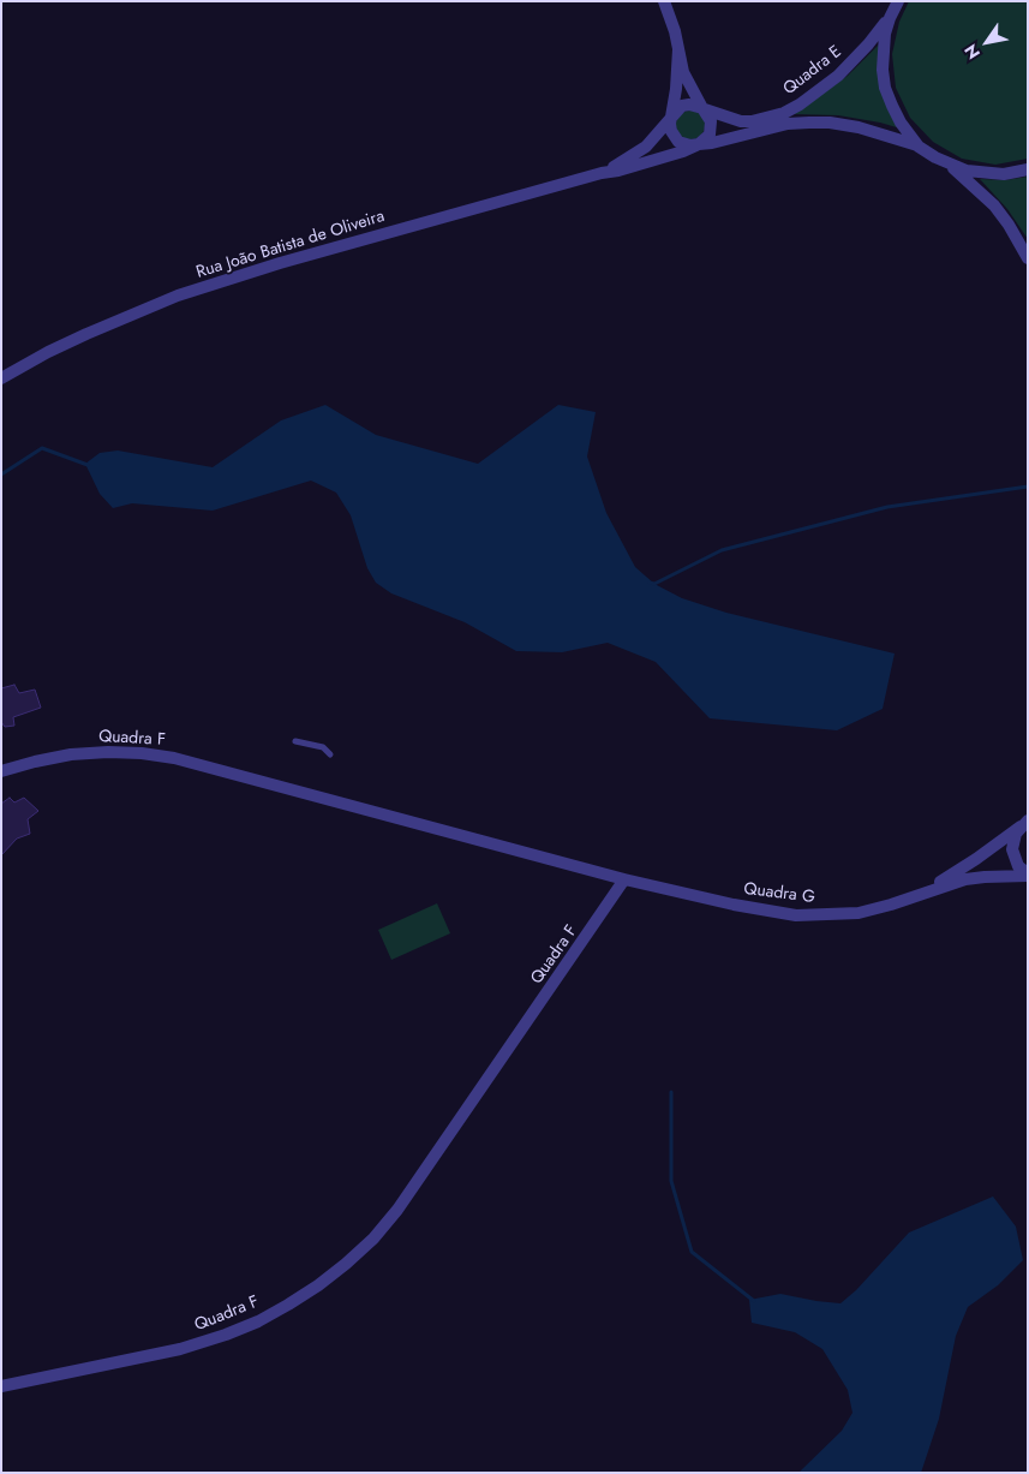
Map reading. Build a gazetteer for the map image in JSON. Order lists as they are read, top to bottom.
{
  "streets": {
    "street": [
      "Quadra E",
      "Rua João Batista de Oliveira",
      "Quadra F",
      "Quadra G"
    ]
  },
  "crossings": [
    ["Quadra E", "Rua João Batista de Oliveira"],
    ["Quadra F", "Quadra G"]
  ],
  "north": "bottom left"
}
